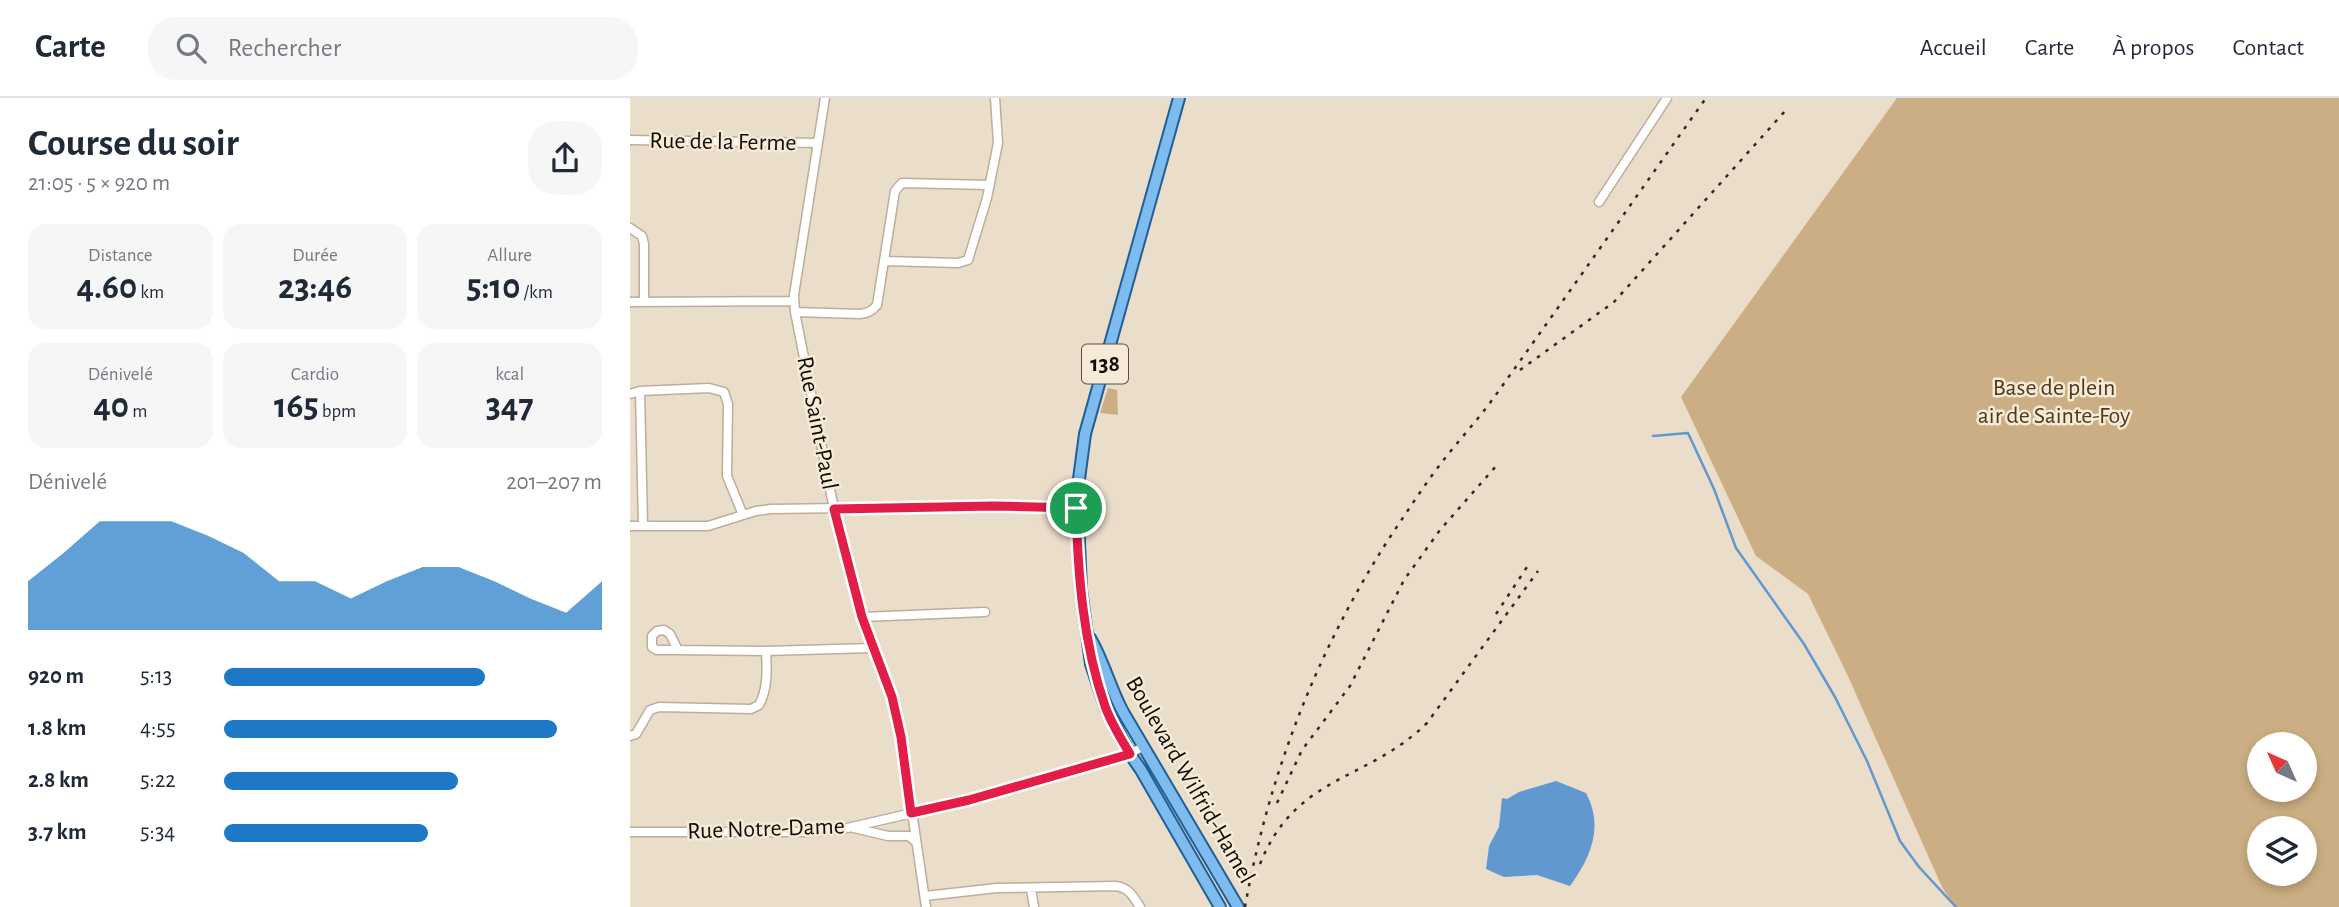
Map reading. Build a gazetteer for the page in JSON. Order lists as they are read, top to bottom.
{
  "streets": {
    "main road": ["138", "Boulevard Wilfrid-Hamel"],
    "street": ["Rue de la Ferme", "Rue Saint-Paul", "Rue Notre-Dame"]
  },
  "crossings": [
    ["Rue de la Ferme", "Rue Saint-Paul"],
    ["Rue Saint-Paul", "Rue Notre-Dame"],
    ["Boulevard Wilfrid-Hamel", "Rue Notre-Dame"]
  ],
  "parks": ["Base de plein air de Sainte-Foy"],
  "north": "top left",
  "page": {
    "header": "Carte",
    "search": "Rechercher",
    "nav": [
      "Accueil",
      "Carte",
      "À propos",
      "Contact"
    ],
    "heading": ["Course du soir", "21:05 · 5 × 920 m"],
    "stats": [
      ["Distance", "4.60 km"],
      ["Durée", "23:46"],
      ["Allure", "5:10 /km"],
      ["Dénivelé", "40 m"],
      ["Cardio", "165 bpm"],
      ["kcal", "347"]
    ],
    "chart": ["Dénivelé", "201–207 m"],
    "list": [
      {
        "name": "920 m",
        "note": "5:13"
      },
      {
        "name": "1.8 km",
        "note": "4:55"
      },
      {
        "name": "2.8 km",
        "note": "5:22"
      },
      {
        "name": "3.7 km",
        "note": "5:34"
      }
    ]
  }
}
